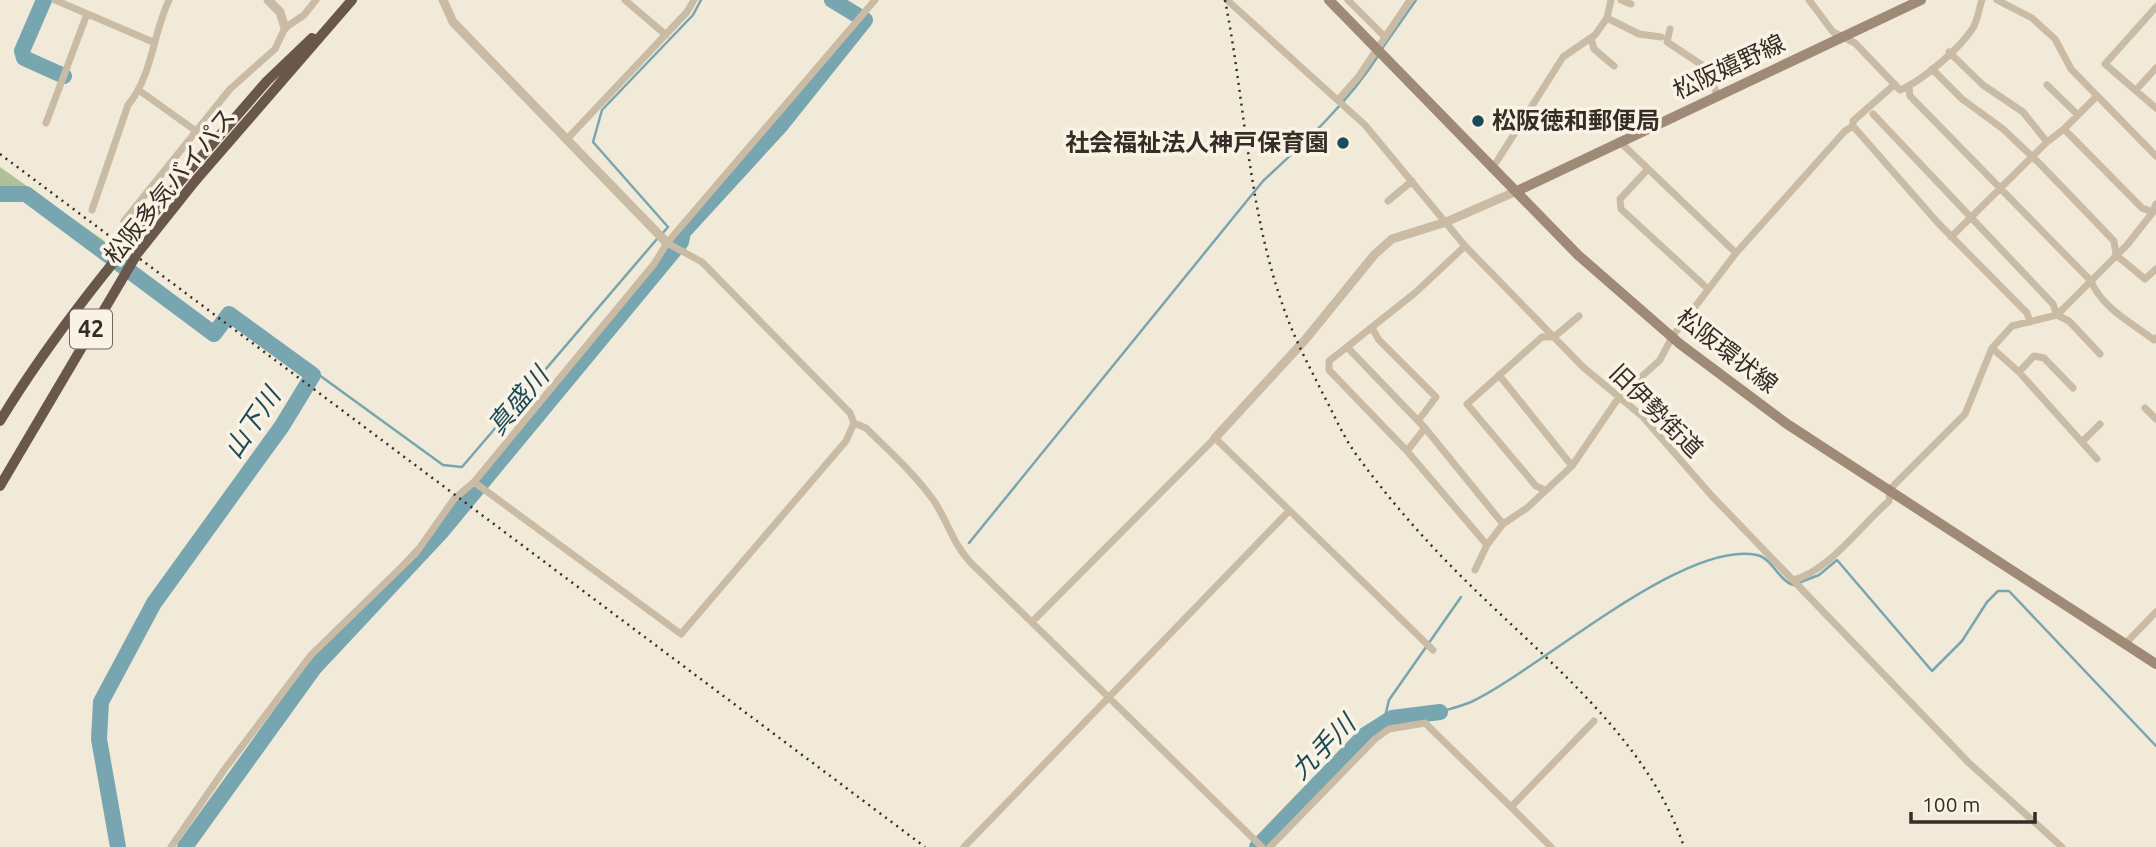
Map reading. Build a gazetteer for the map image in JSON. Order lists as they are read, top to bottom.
{
  "streets": {
    "highway": ["松阪多気バイパス", "42"],
    "main road": ["松阪嬉野線", "松阪環状線"],
    "street": ["旧伊勢街道"]
  },
  "crossings": [
    ["松阪嬉野線", "松阪環状線"]
  ],
  "water": ["真盛川", "山下川", "九手川"],
  "places": ["松阪徳和郵便局", "社会福祉法人神戸保育園"],
  "scale_bar": "100 m"
}
